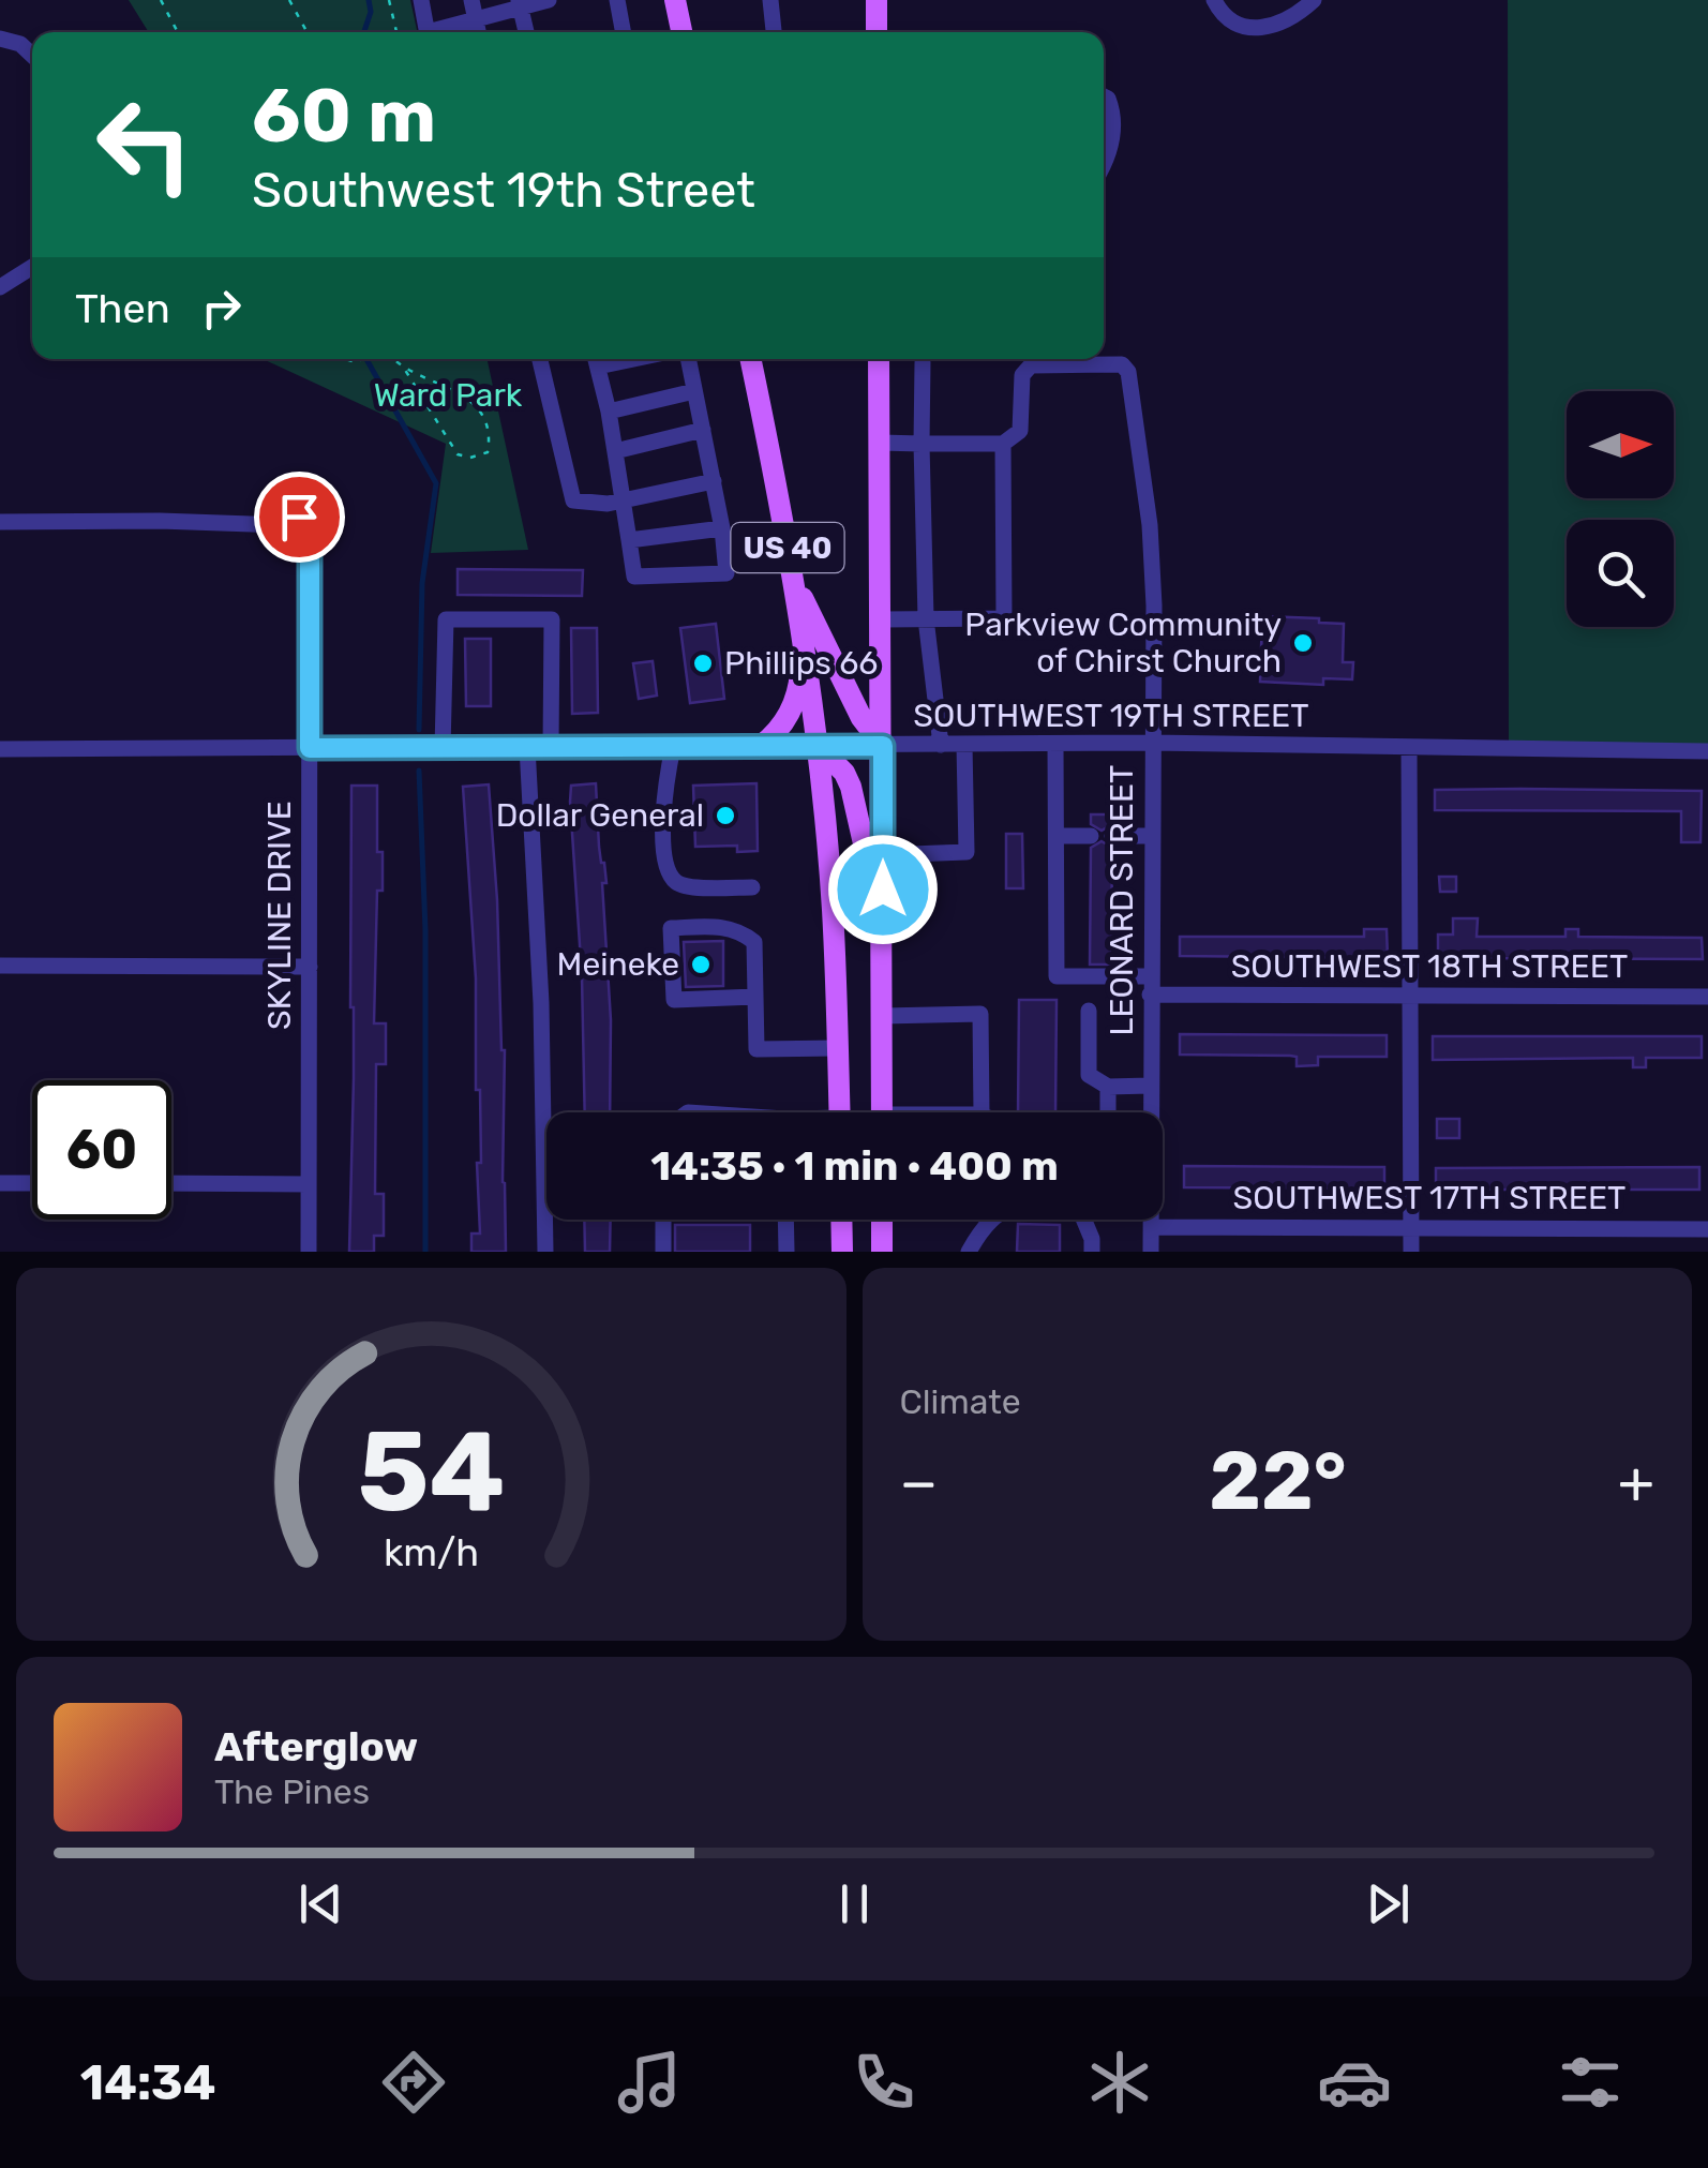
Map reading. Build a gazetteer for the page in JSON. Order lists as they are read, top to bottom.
{
  "streets": {
    "main road": ["US 40"],
    "street": [
      "SOUTHWEST 19TH STREET",
      "LEONARD STREET",
      "SKYLINE DRIVE",
      "SOUTHWEST 18TH STREET",
      "SOUTHWEST 17TH STREET"
    ]
  },
  "crossings": [
    ["US 40", "SOUTHWEST 19TH STREET"],
    ["SOUTHWEST 19TH STREET", "LEONARD STREET"],
    ["SOUTHWEST 19TH STREET", "SKYLINE DRIVE"],
    ["LEONARD STREET", "SOUTHWEST 18TH STREET"],
    ["LEONARD STREET", "SOUTHWEST 17TH STREET"]
  ],
  "parks": ["Ward Park"],
  "places": [
    "Parkview Community of Chirst Church",
    "Phillips 66",
    "Dollar General",
    "Meineke"
  ],
  "north": "right",
  "page": {
    "turn": ["60 m", "Southwest 19th Street"],
    "then": "Then",
    "limit": "60",
    "trip": "14:35 · 1 min · 400 m",
    "tile": "Climate",
    "heat": ["−", "22°", "+"],
    "song": ["Afterglow", "The Pines"],
    "tabs": "14:34",
    "gauge": ["54", "km/h"]
  }
}
